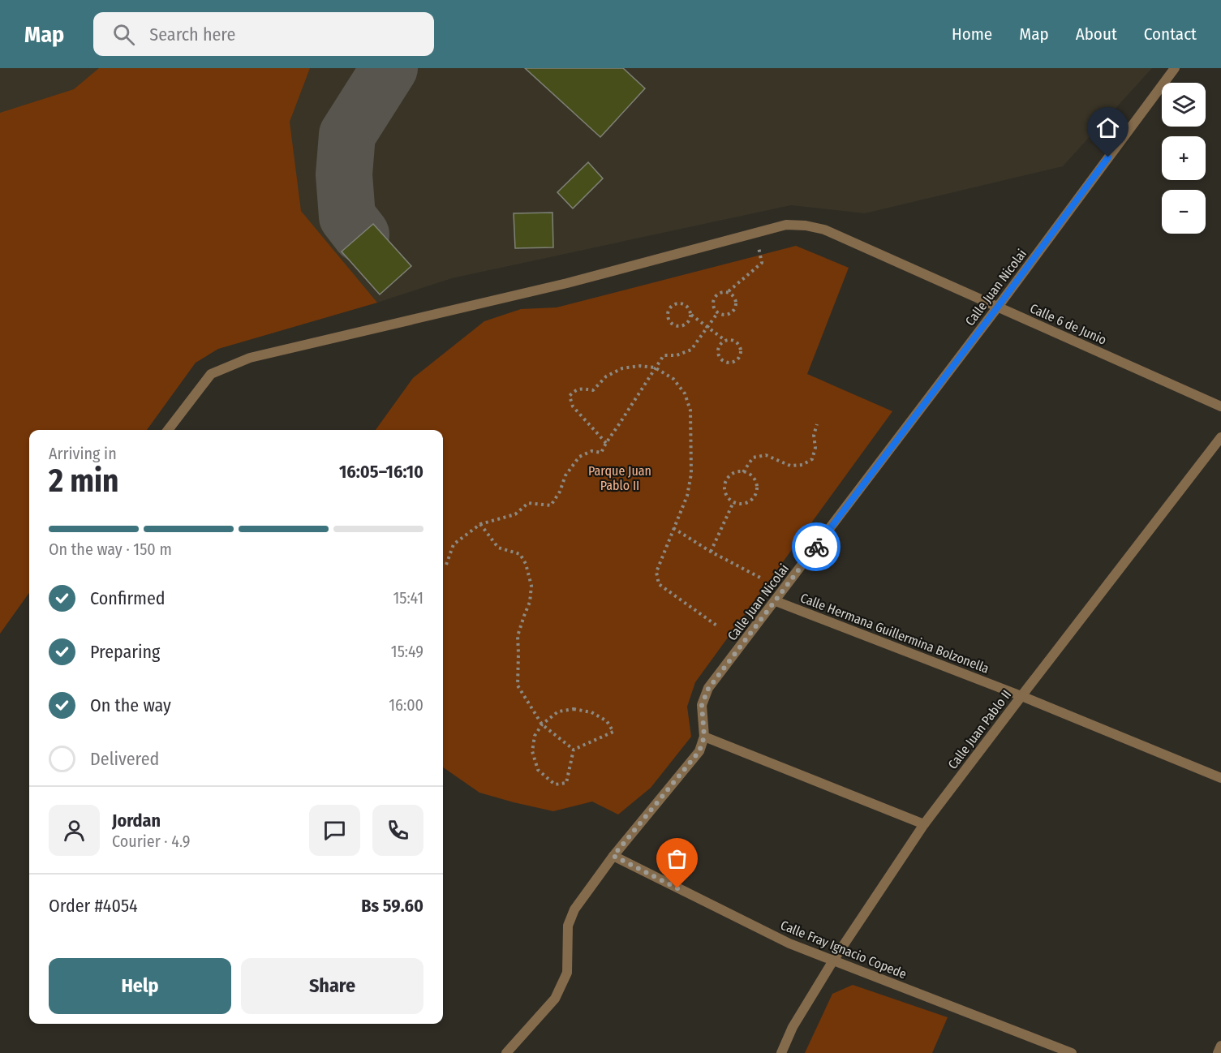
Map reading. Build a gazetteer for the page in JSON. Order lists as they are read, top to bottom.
{
  "streets": {
    "street": [
      "Calle Juan Nicolai",
      "Calle 6 de Junio",
      "Calle Hermana Guillermina Bolzonella",
      "Calle Juan Pablo II",
      "Calle Fray Ignacio Copede"
    ]
  },
  "crossings": [
    ["Calle Juan Nicolai", "Calle 6 de Junio"],
    ["Calle Juan Nicolai", "Calle Hermana Guillermina Bolzonella"],
    ["Calle Hermana Guillermina Bolzonella", "Calle Juan Pablo II"],
    ["Calle Juan Pablo II", "Calle Fray Ignacio Copede"]
  ],
  "parks": ["Parque Juan Pablo II"],
  "page": {
    "header": "Map",
    "search": "Search here",
    "nav": [
      "Home",
      "Map",
      "About",
      "Contact"
    ],
    "map_buttons": ["+", "−"],
    "heading": ["2 min", "Arriving in", "16:05–16:10"],
    "panel": [
      "Jordan",
      "Courier · 4.9",
      "Order #4054",
      "Bs 59.60"
    ],
    "bar": "On the way · 150 m",
    "list": [
      ["Confirmed", "15:41"],
      ["Preparing", "15:49"],
      ["On the way", "16:00"],
      "Delivered"
    ],
    "buttons": ["Help", "Share"]
  }
}
